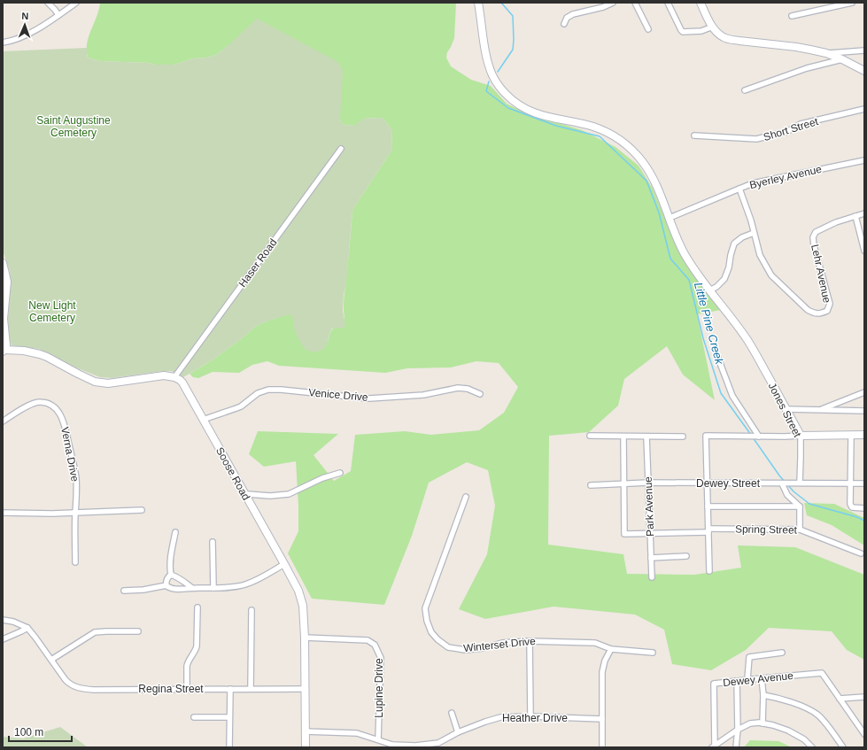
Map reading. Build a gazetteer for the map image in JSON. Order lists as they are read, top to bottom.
{
  "streets": {
    "street": [
      "Short Street",
      "Byerley Avenue",
      "Haser Road",
      "Lehr Avenue",
      "Venice Drive",
      "Jones Street",
      "Verna Drive",
      "Soose Road",
      "Dewey Street",
      "Park Avenue",
      "Spring Street",
      "Winterset Drive",
      "Dewey Avenue",
      "Lupine Drive",
      "Regina Street",
      "Heather Drive"
    ]
  },
  "crossings": [
    ["Byerley Avenue", "Lehr Avenue"],
    ["Byerley Avenue", "Jones Street"],
    ["Haser Road", "Soose Road"],
    ["Venice Drive", "Soose Road"],
    ["Jones Street", "Dewey Street"],
    ["Soose Road", "Lupine Drive"],
    ["Soose Road", "Regina Street"],
    ["Soose Road", "Heather Drive"],
    ["Dewey Street", "Park Avenue"],
    ["Dewey Street", "Spring Street"],
    ["Park Avenue", "Spring Street"],
    ["Lupine Drive", "Heather Drive"]
  ],
  "water": ["Little Pine Creek"],
  "parks": ["Saint Augustine Cemetery", "New Light Cemetery"],
  "scale_bar": "100 m",
  "north": "top"
}
